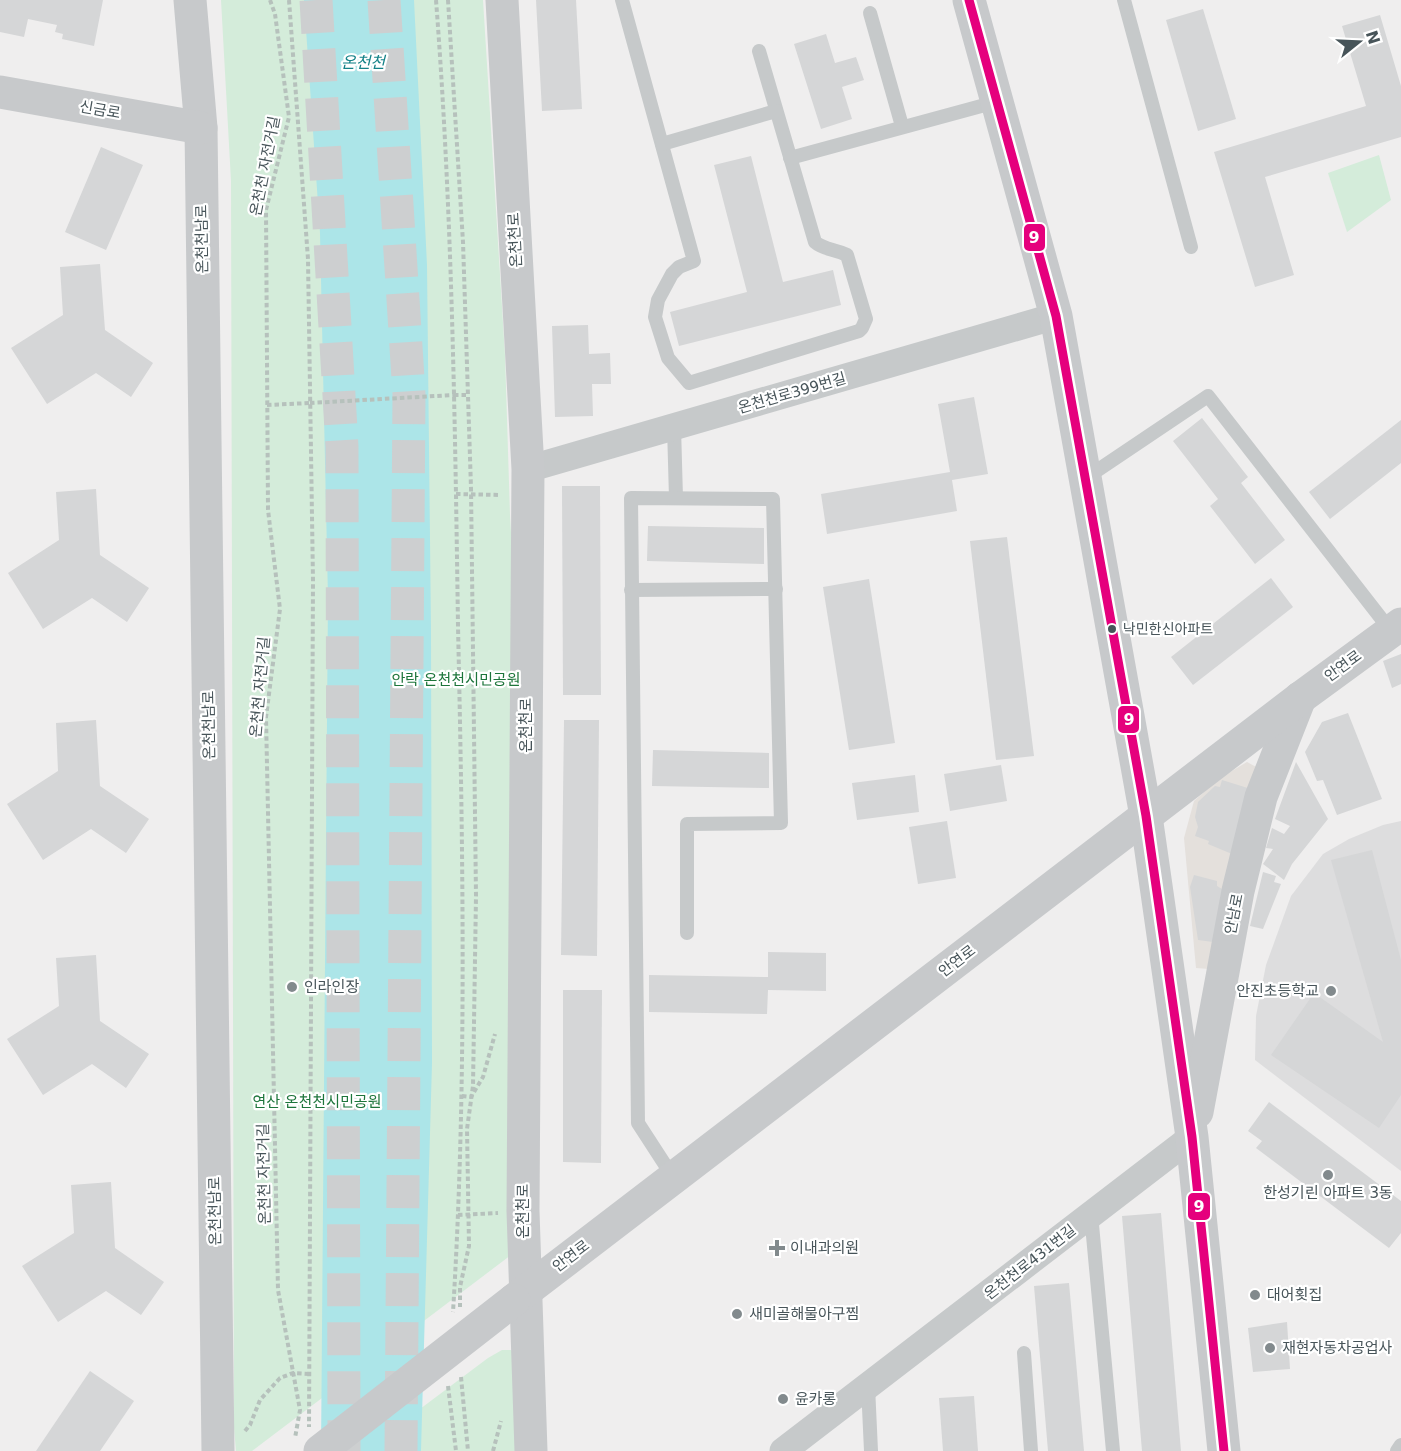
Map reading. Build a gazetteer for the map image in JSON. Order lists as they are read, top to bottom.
{
  "streets": {
    "street": [
      "신금로",
      "온천천남로",
      "온천천로",
      "온천천로399번길",
      "안연로",
      "안남로",
      "온천천로431번길"
    ],
    "path": ["온천천 자전거길"]
  },
  "crossings": [
    ["신금로", "온천천남로"],
    ["온천천 자전거길", "안연로"],
    ["온천천로", "온천천로399번길"],
    ["온천천로", "안연로"],
    ["온천천로399번길", "안남로"],
    ["안연로", "안남로"],
    ["안남로", "온천천로431번길"]
  ],
  "water": ["온천천"],
  "parks": ["안락 온천천시민공원", "연산 온천천시민공원"],
  "places": {
    "other": [
      "낙민한신아파트",
      "인라인장",
      "안진초등학교",
      "한성기린 아파트 3동",
      "대어횟집",
      "새미골해물아구찜",
      "재현자동차공업사",
      "윤카롱"
    ],
    "health": ["이내과의원"]
  },
  "lines": ["transit line 9"],
  "north": "right"
}
